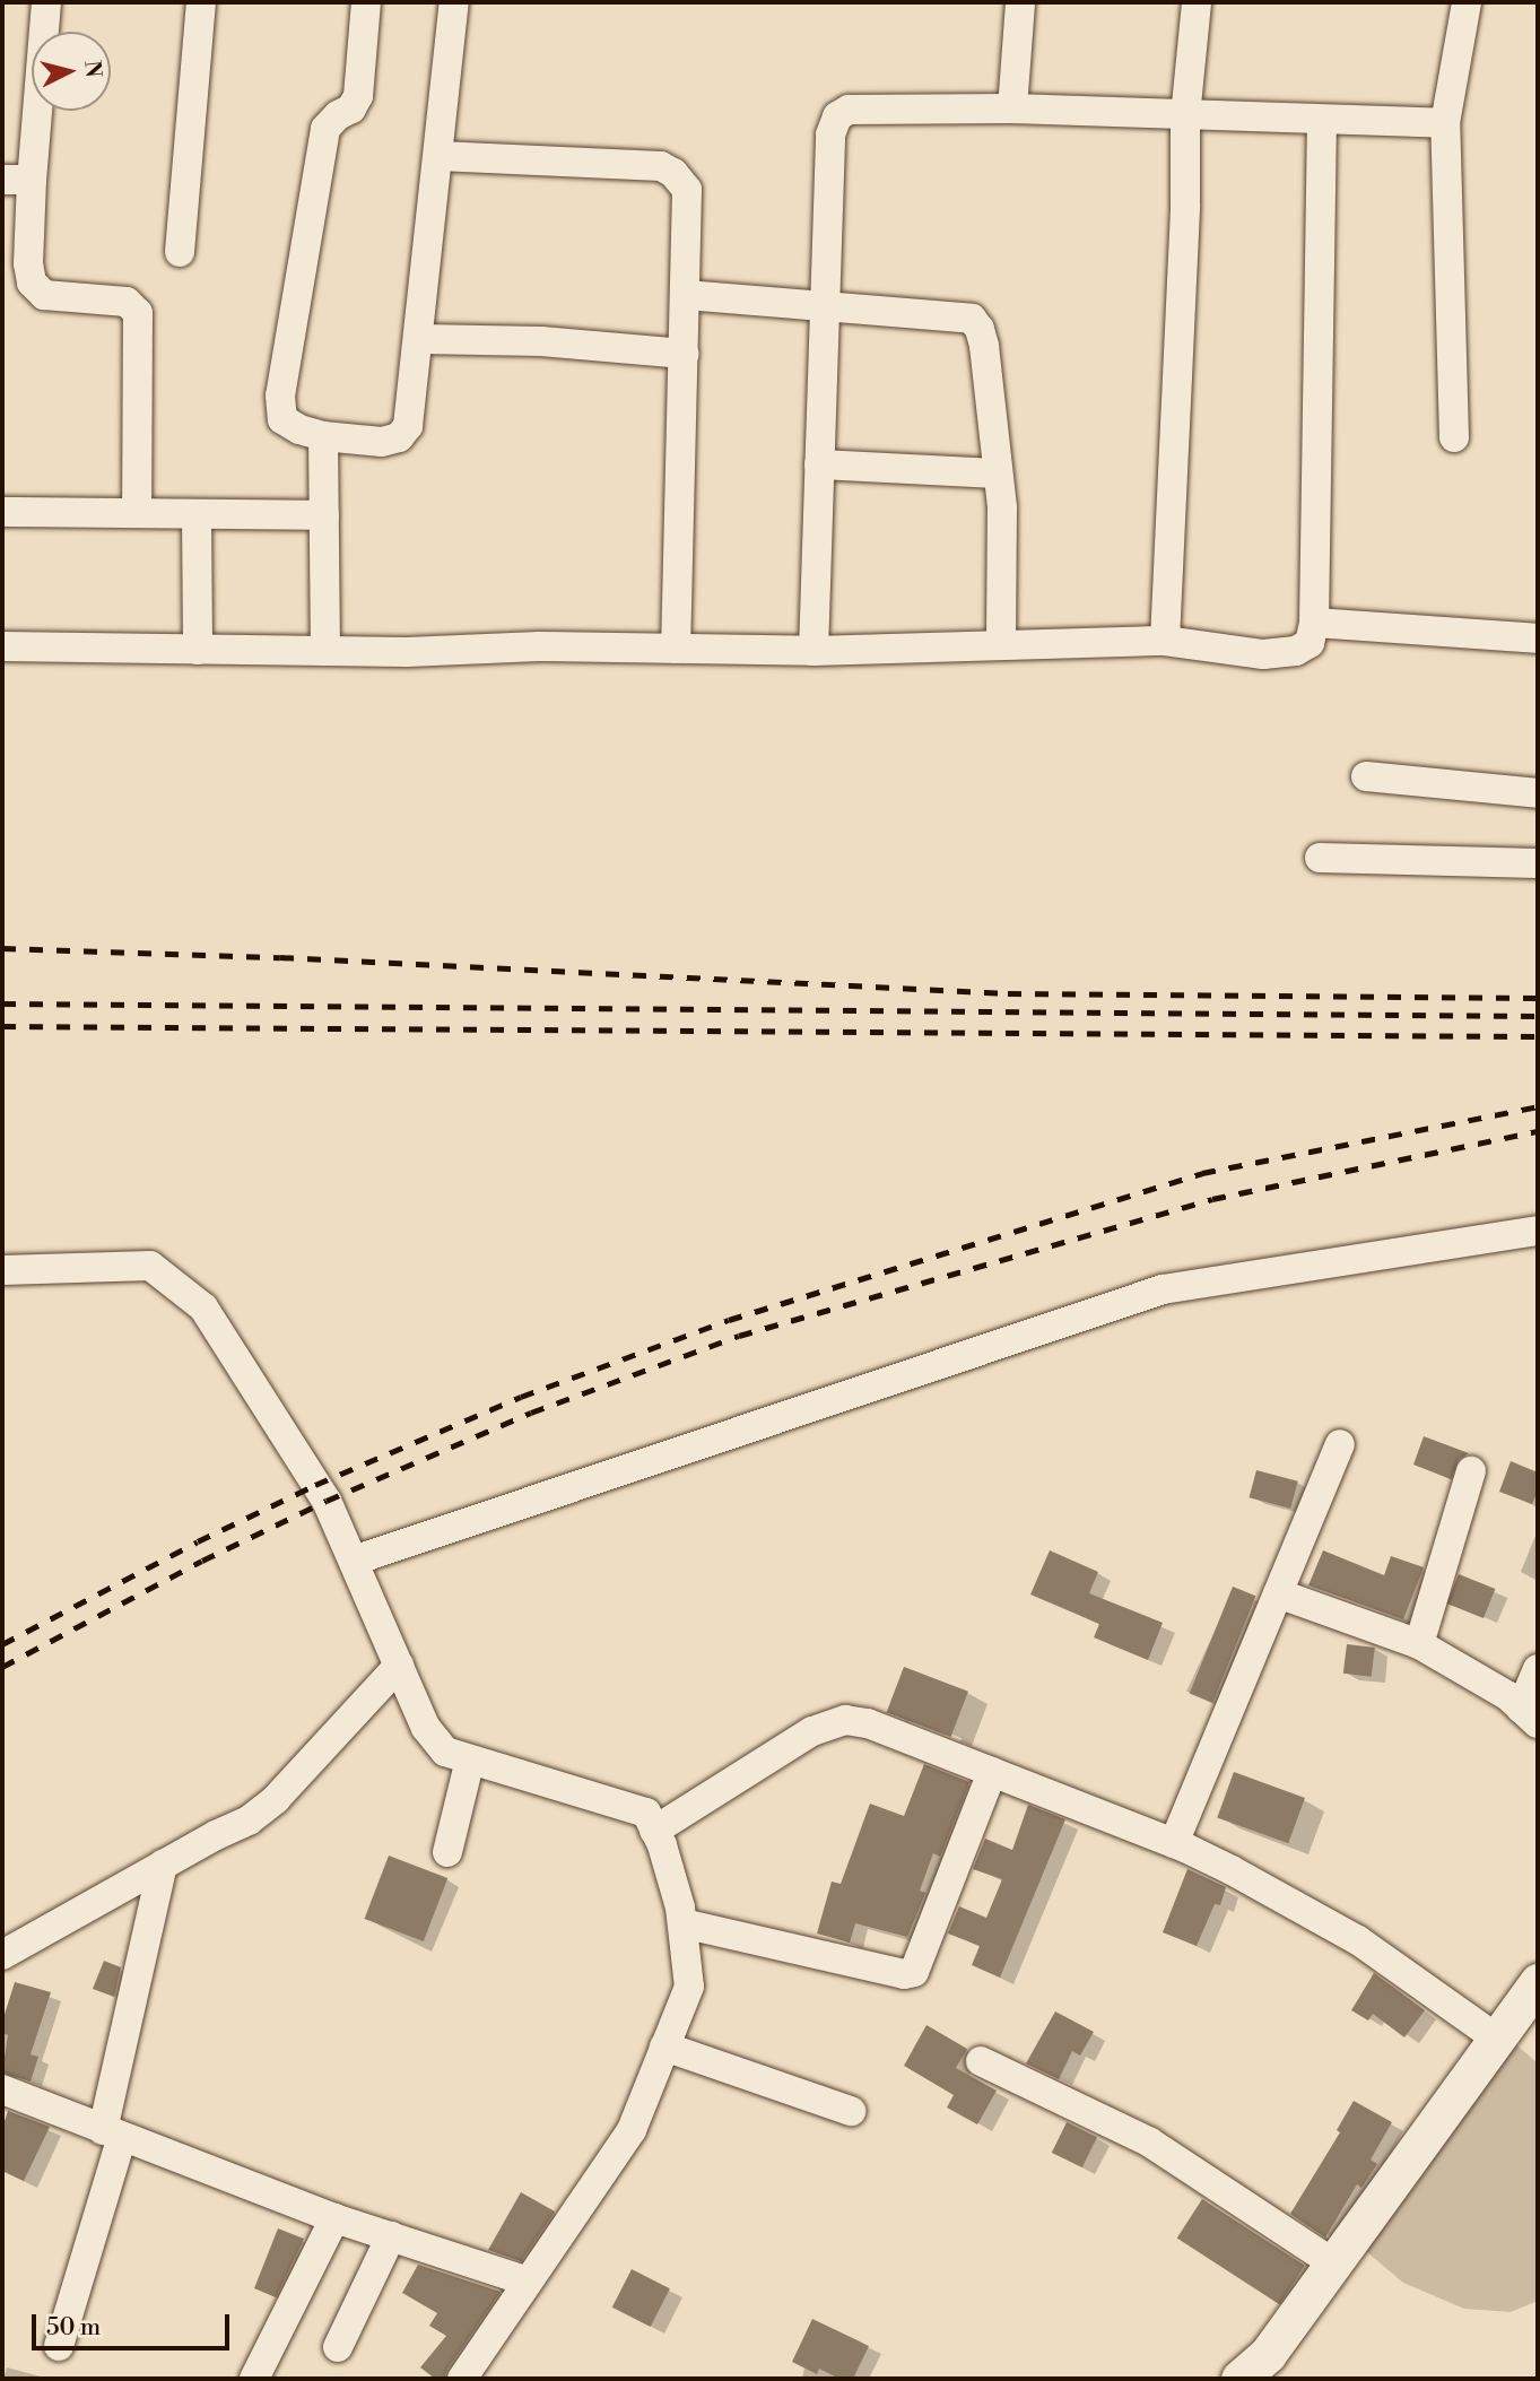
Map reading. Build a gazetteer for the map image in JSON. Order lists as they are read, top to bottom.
{
  "scale_bar": "50 m",
  "north": "right"
}
